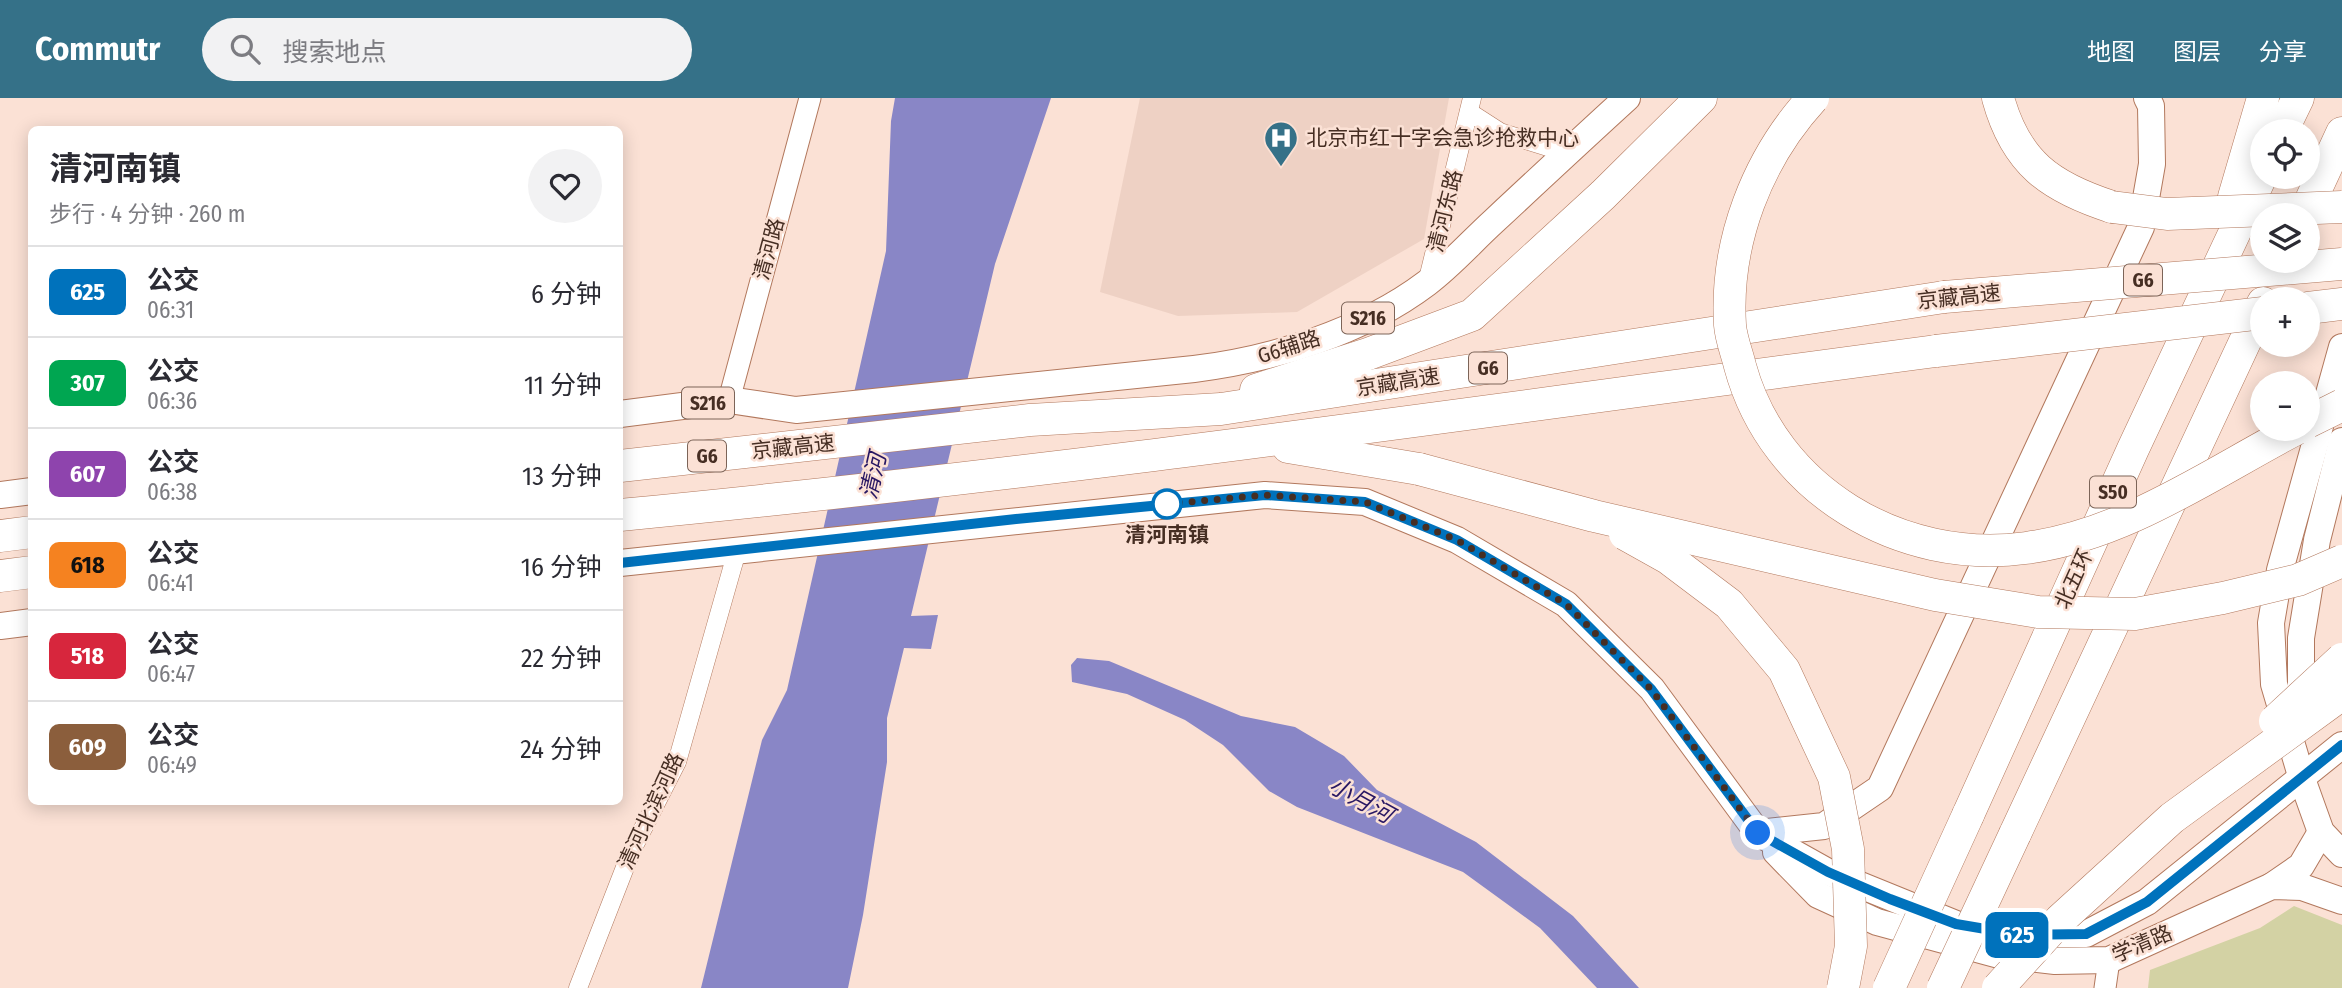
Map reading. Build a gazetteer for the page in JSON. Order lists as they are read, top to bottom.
{
  "streets": {
    "highway": [
      "G6",
      "京藏高速",
      "S50",
      "北五环"
    ],
    "main road": ["S216", "G6辅路", "学清路"],
    "street": ["清河东路", "清河路", "清河北滨河路"]
  },
  "crossings": [
    ["清河东路", "G6辅路"],
    ["清河路", "S216"],
    ["清河路", "G6辅路"],
    ["S216", "G6辅路"]
  ],
  "water": ["清河", "小月河"],
  "places": {
    "hospital": ["北京市红十字会急诊抢救中心"],
    "other": ["清河南镇"]
  },
  "lines": ["bus line 625"],
  "page": {
    "header": "Commutr",
    "search": "搜索地点",
    "nav": ["地图", "图层", "分享"],
    "on_map": "625",
    "map_buttons": ["+", "−"],
    "heading": ["清河南镇", "步行 · 4 分钟 · 260 m"],
    "list": [
      {
        "mark": "625",
        "name": "公交",
        "note": "06:31",
        "value": "6 分钟"
      },
      {
        "mark": "307",
        "name": "公交",
        "note": "06:36",
        "value": "11 分钟"
      },
      {
        "mark": "607",
        "name": "公交",
        "note": "06:38",
        "value": "13 分钟"
      },
      {
        "mark": "618",
        "name": "公交",
        "note": "06:41",
        "value": "16 分钟"
      },
      {
        "mark": "518",
        "name": "公交",
        "note": "06:47",
        "value": "22 分钟"
      },
      {
        "mark": "609",
        "name": "公交",
        "note": "06:49",
        "value": "24 分钟"
      }
    ]
  }
}
